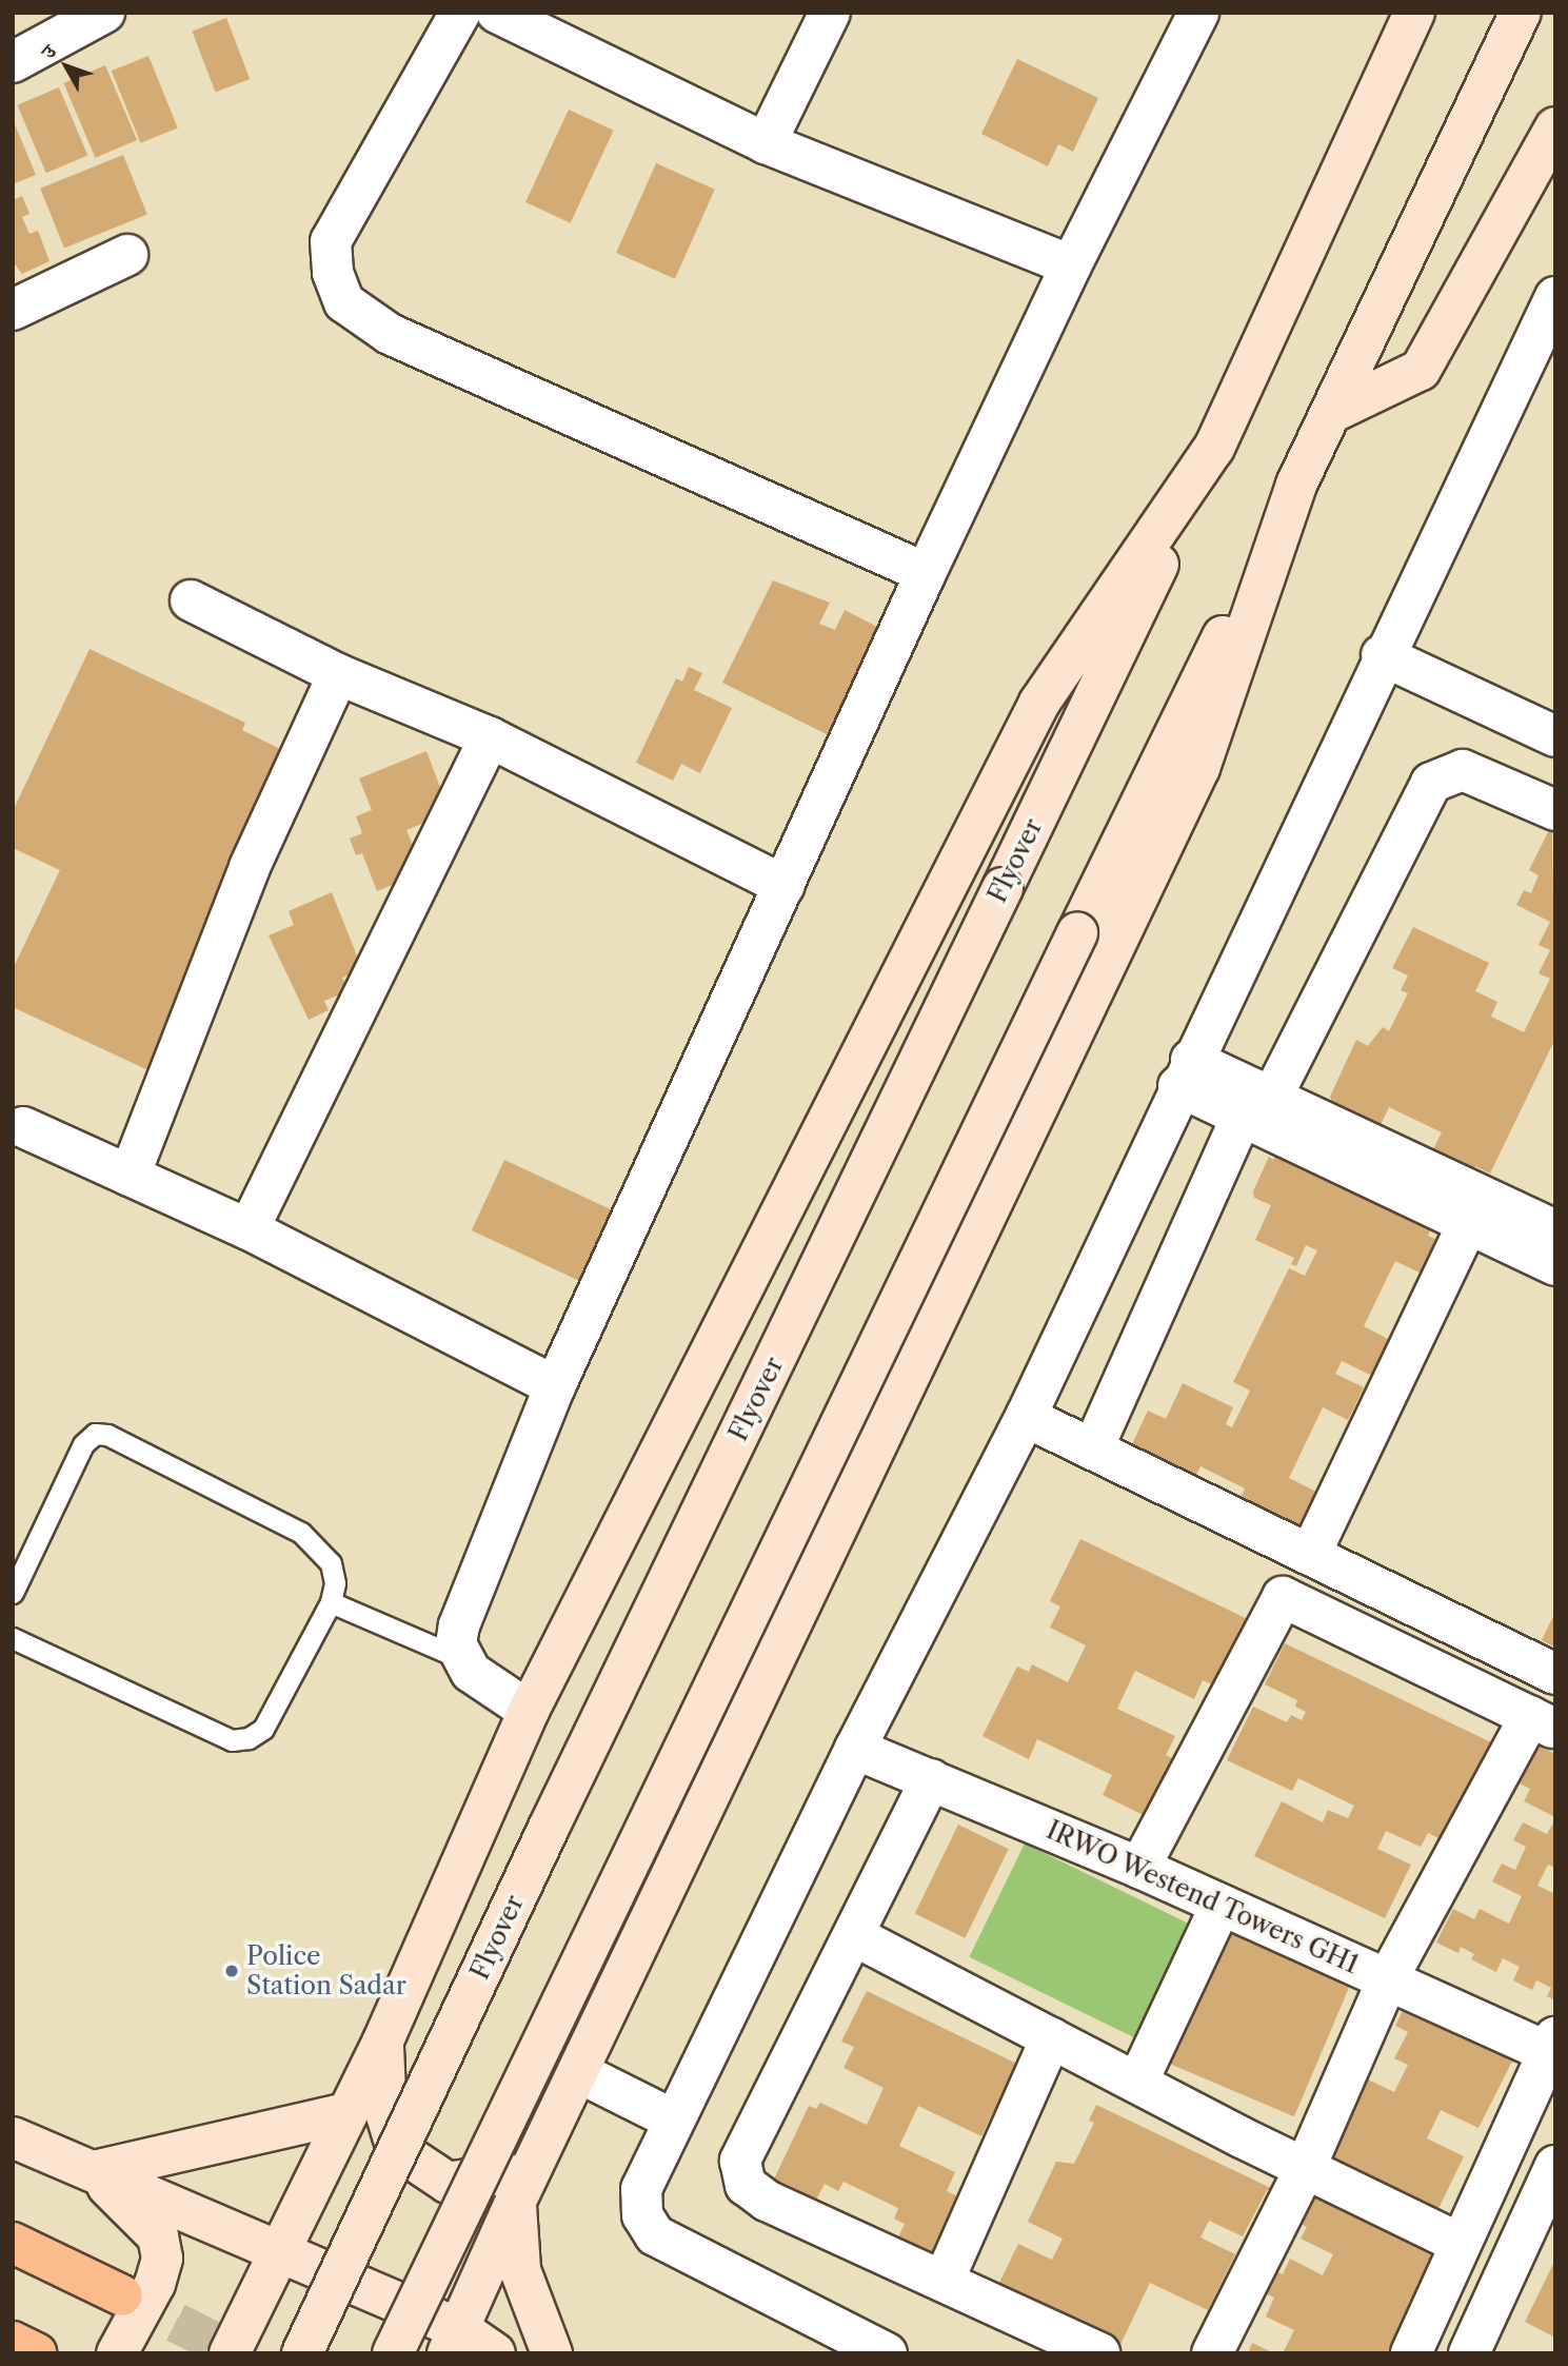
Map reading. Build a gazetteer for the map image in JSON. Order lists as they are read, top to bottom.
{
  "streets": {
    "main road": ["Flyover"],
    "street": ["IRWO Westend Towers GH1"]
  },
  "places": ["Police Station Sadar"],
  "north": "top left"
}
